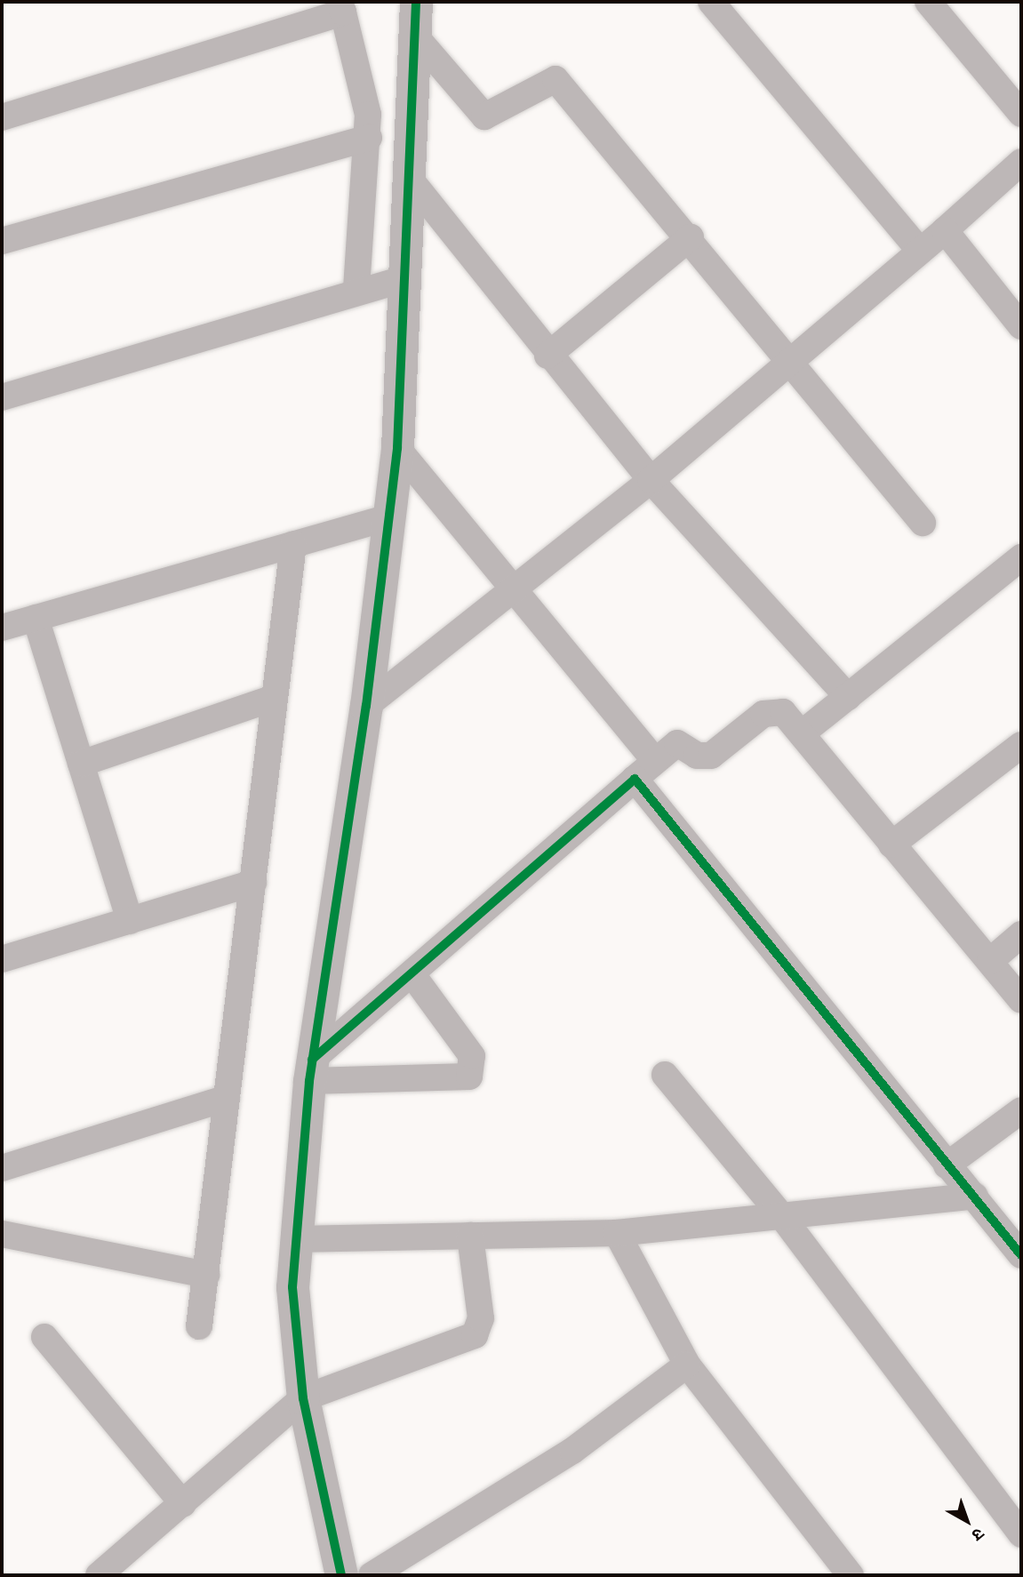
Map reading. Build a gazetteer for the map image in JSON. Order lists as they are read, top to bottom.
{
  "north": "bottom right"
}
